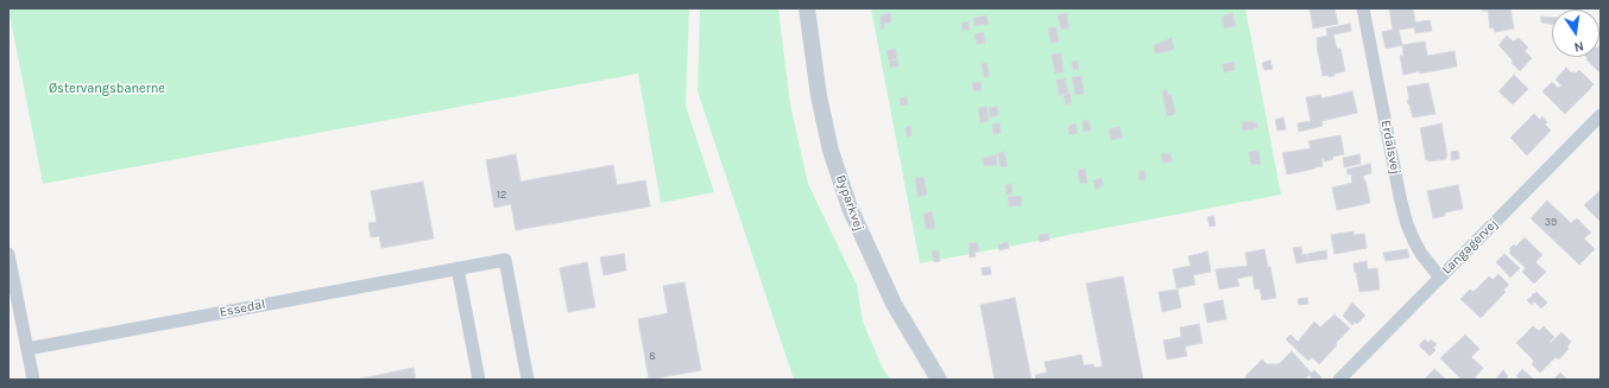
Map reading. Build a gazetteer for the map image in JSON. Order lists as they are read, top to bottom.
{
  "streets": {
    "street": [
      "Erdalsvej",
      "Byparkvej",
      "Langagervej",
      "Essedal"
    ]
  },
  "crossings": [
    ["Erdalsvej", "Langagervej"]
  ],
  "parks": ["Østervangsbanerne"],
  "house_numbers": ["12", "39", "8"],
  "north": "bottom"
}
